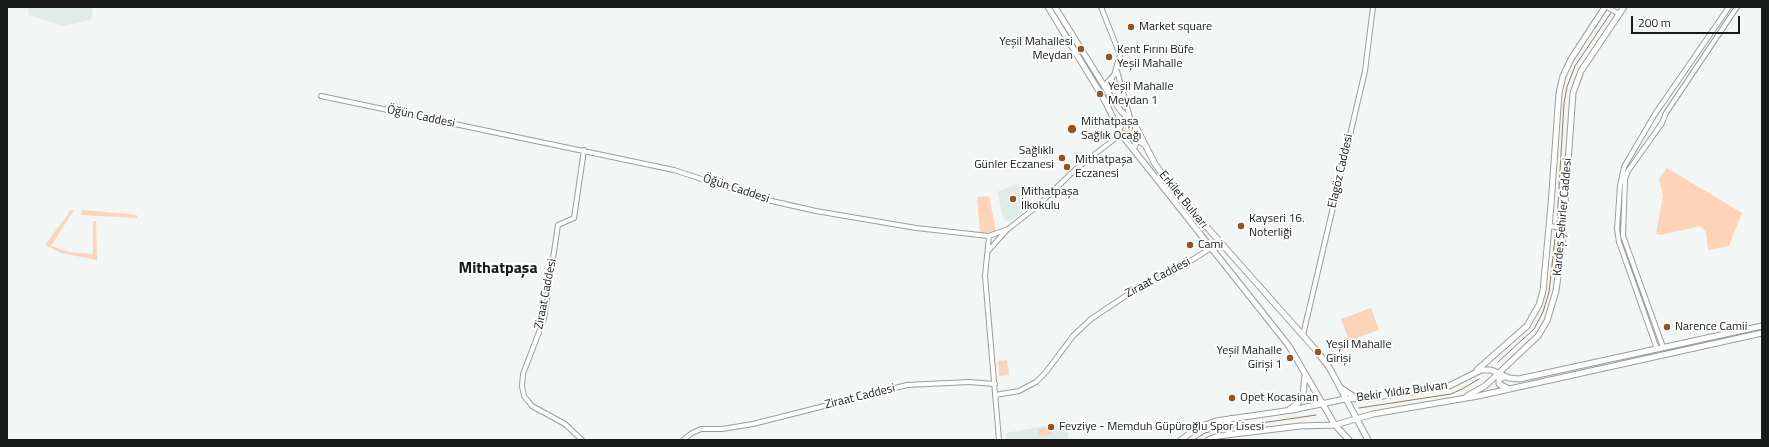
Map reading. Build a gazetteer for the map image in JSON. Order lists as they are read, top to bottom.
{
  "streets": {
    "main road": ["Erkilet Bulvarı", "Kardeş Şehirler Caddesi", "Bekir Yıldız Bulvarı"],
    "street": ["Öğün Caddesi", "Elagöz Caddesi", "Ziraat Caddesi"]
  },
  "crossings": [
    ["Öğün Caddesi", "Erkilet Bulvarı"],
    ["Öğün Caddesi", "Ziraat Caddesi"],
    ["Elagöz Caddesi", "Erkilet Bulvarı"],
    ["Erkilet Bulvarı", "Ziraat Caddesi"],
    ["Erkilet Bulvarı", "Bekir Yıldız Bulvarı"],
    ["Kardeş Şehirler Caddesi", "Bekir Yıldız Bulvarı"]
  ],
  "districts": ["Mithatpaşa"],
  "places": [
    "Market square",
    "Yeşil Mahallesi Meydan",
    "Kent Fırını Büfe Yeşil Mahalle",
    "Yeşil Mahalle Meydan 1",
    "Mithatpaşa Sağlık Ocağı",
    "Sağlıklı Günler Eczanesi",
    "Mithatpaşa Eczanesi",
    "Mithatpaşa İlkokulu",
    "Kayseri 16. Noterliği",
    "Cami",
    "Narence Camii",
    "Yeşil Mahalle Girişi",
    "Yeşil Mahalle Girişi 1",
    "Opet Kocasinan",
    "Fevziye - Memduh Güpüroğlu Spor Lisesi"
  ],
  "scale_bar": "200 m"
}
